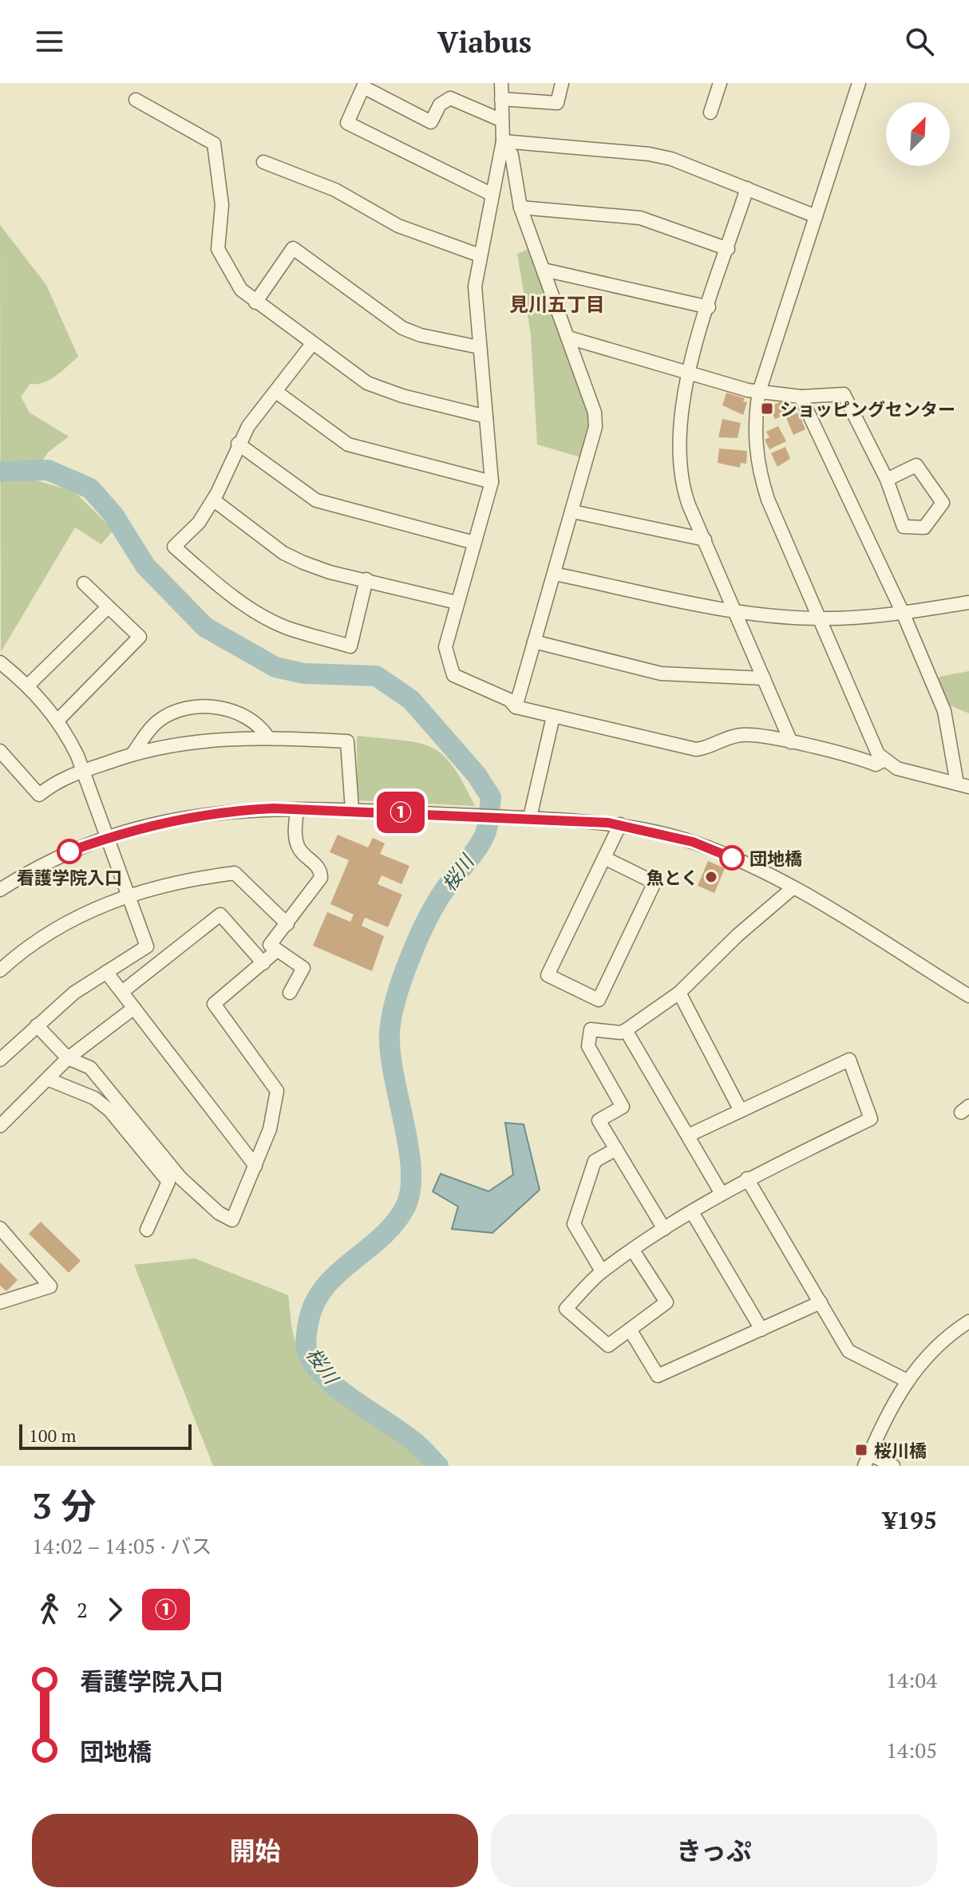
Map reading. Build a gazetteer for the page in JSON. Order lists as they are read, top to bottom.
{
  "districts": ["見川五丁目"],
  "water": ["桜川"],
  "places": {
    "transit": ["ショッピングセンター", "桜川橋"],
    "other": ["看護学院入口", "団地橋", "魚とく"]
  },
  "lines": ["bus line ①"],
  "scale_bar": "100 m",
  "north": "top right",
  "page": {
    "header": "Viabus",
    "on_map": "①",
    "scale": "100 m",
    "heading": ["3 分", "14:02 – 14:05 · バス", "¥195"],
    "legs": ["2", "①"],
    "list": [
      {
        "name": "看護学院入口",
        "value": "14:04"
      },
      {
        "name": "団地橋",
        "value": "14:05"
      }
    ],
    "buttons": ["開始", "きっぷ"]
  }
}
